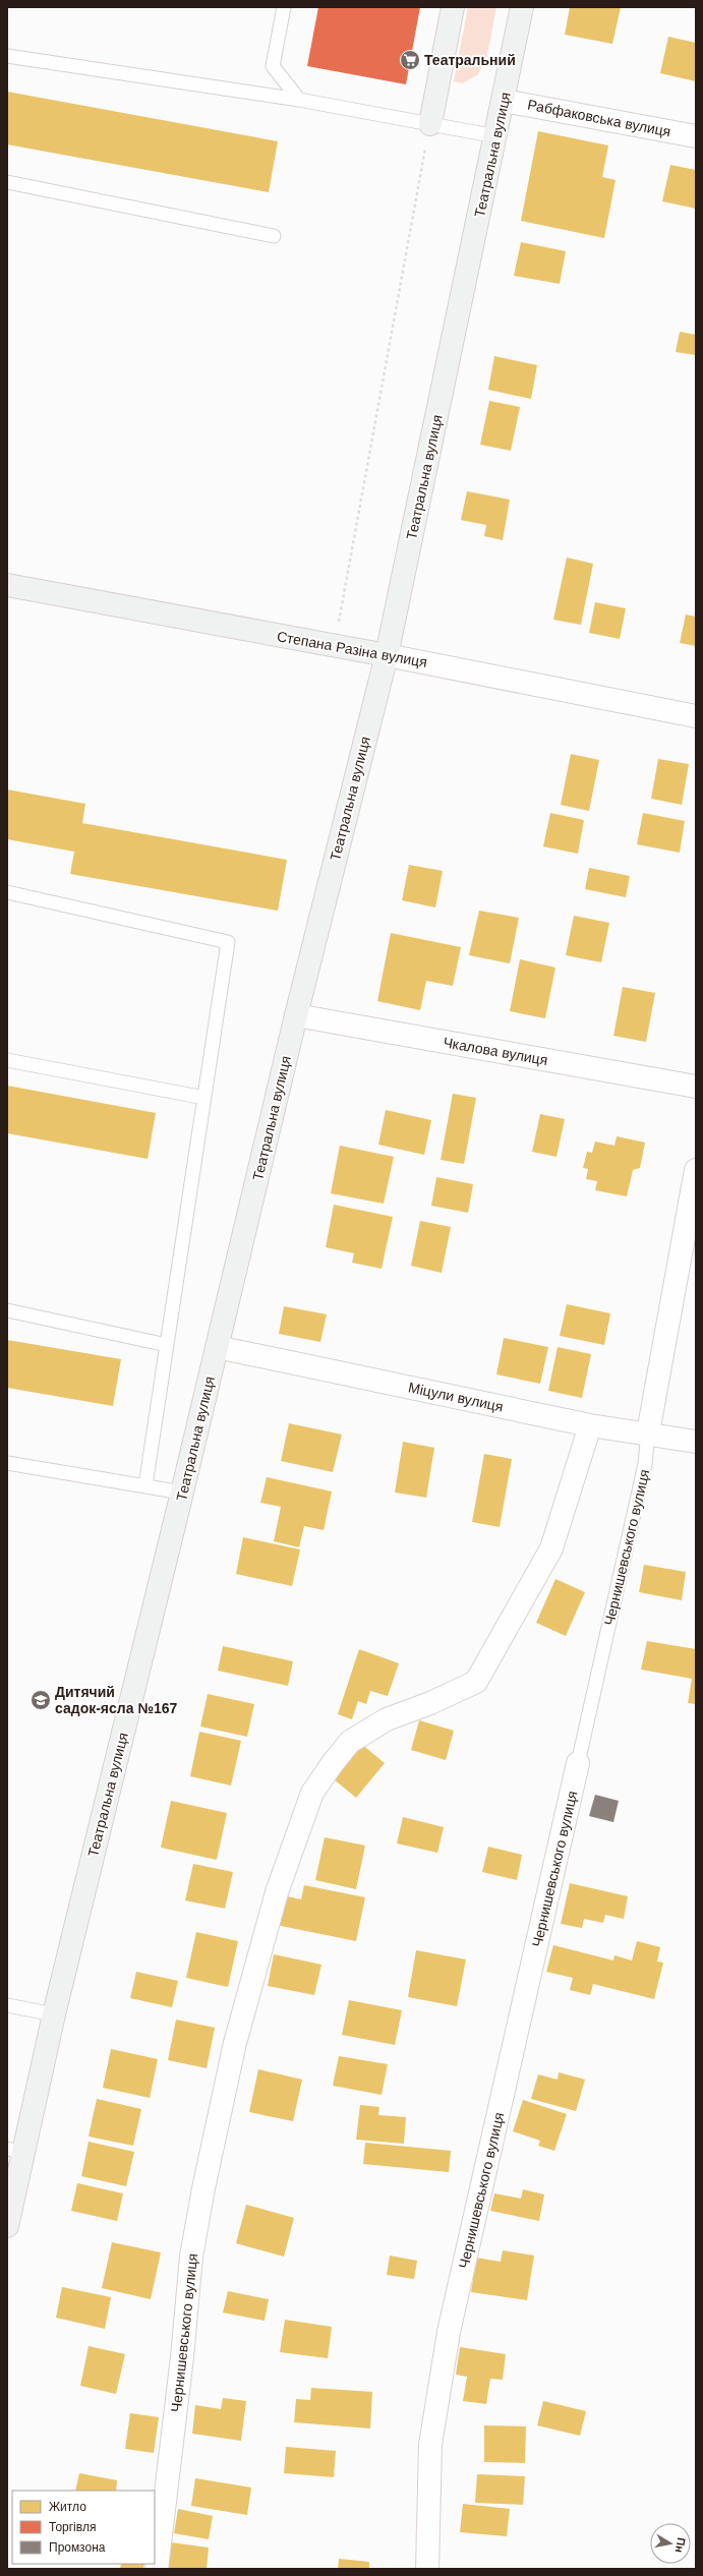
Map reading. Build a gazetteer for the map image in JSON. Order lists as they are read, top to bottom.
{
  "streets": {
    "street": [
      "Рабфаковська вулиця",
      "Театральна вулиця",
      "Степана Разіна вулиця",
      "Чкалова вулиця",
      "Міцули вулиця",
      "Чернишевського вулиця"
    ]
  },
  "crossings": [
    ["Рабфаковська вулиця", "Театральна вулиця"],
    ["Театральна вулиця", "Степана Разіна вулиця"],
    ["Театральна вулиця", "Чкалова вулиця"],
    ["Театральна вулиця", "Міцули вулиця"],
    ["Міцули вулиця", "Чернишевського вулиця"]
  ],
  "places": {
    "supermarket": ["Театральний"],
    "school or university": ["Дитячий садок-ясла №167"]
  },
  "legend": ["Житло", "Торгівля", "Промзона"],
  "north": "right"
}
